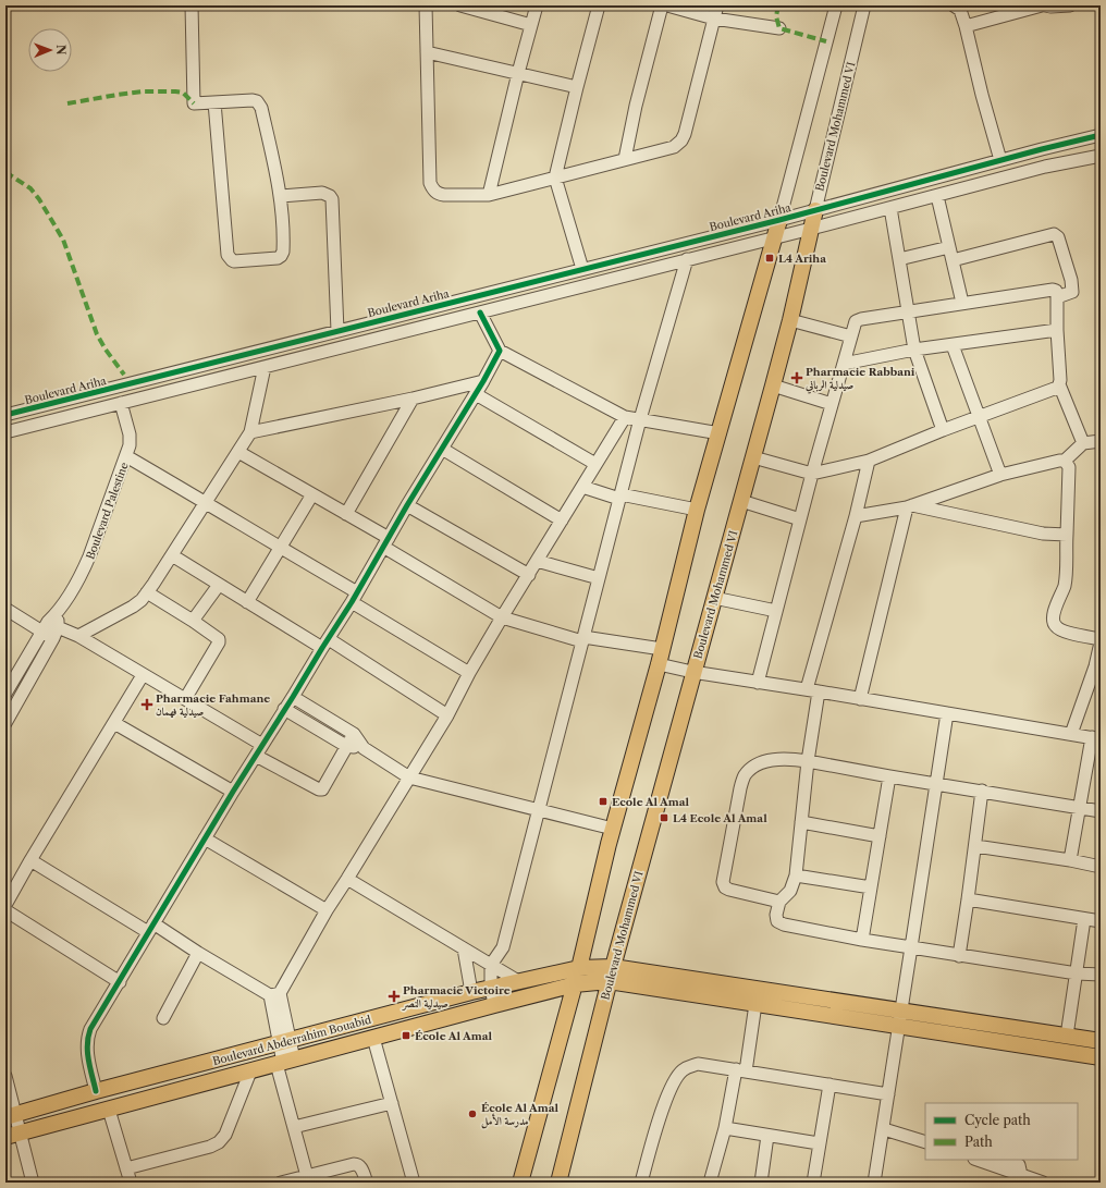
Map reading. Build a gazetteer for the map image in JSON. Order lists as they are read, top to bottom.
{
  "streets": {
    "main road": ["Boulevard Mohammed VI", "Boulevard Abderrahim Bouabid"],
    "street": ["Boulevard Ariha", "Boulevard Palestine"]
  },
  "crossings": [
    ["Boulevard Mohammed VI", "Boulevard Ariha"],
    ["Boulevard Mohammed VI", "Boulevard Abderrahim Bouabid"]
  ],
  "places": {
    "transit": [
      "L4 Ariha",
      "Ecole Al Amal",
      "L4 Ecole Al Amal",
      "École Al Amal"
    ],
    "health": ["Pharmacie Rabbani صيدلية الرباني", "Pharmacie Fahmane صيدلية فهمان", "Pharmacie Victoire صيدلية النصر"],
    "other": ["École Al Amal مدرسة الأمل"]
  },
  "legend": ["Cycle path", "Path"],
  "north": "right"
}
